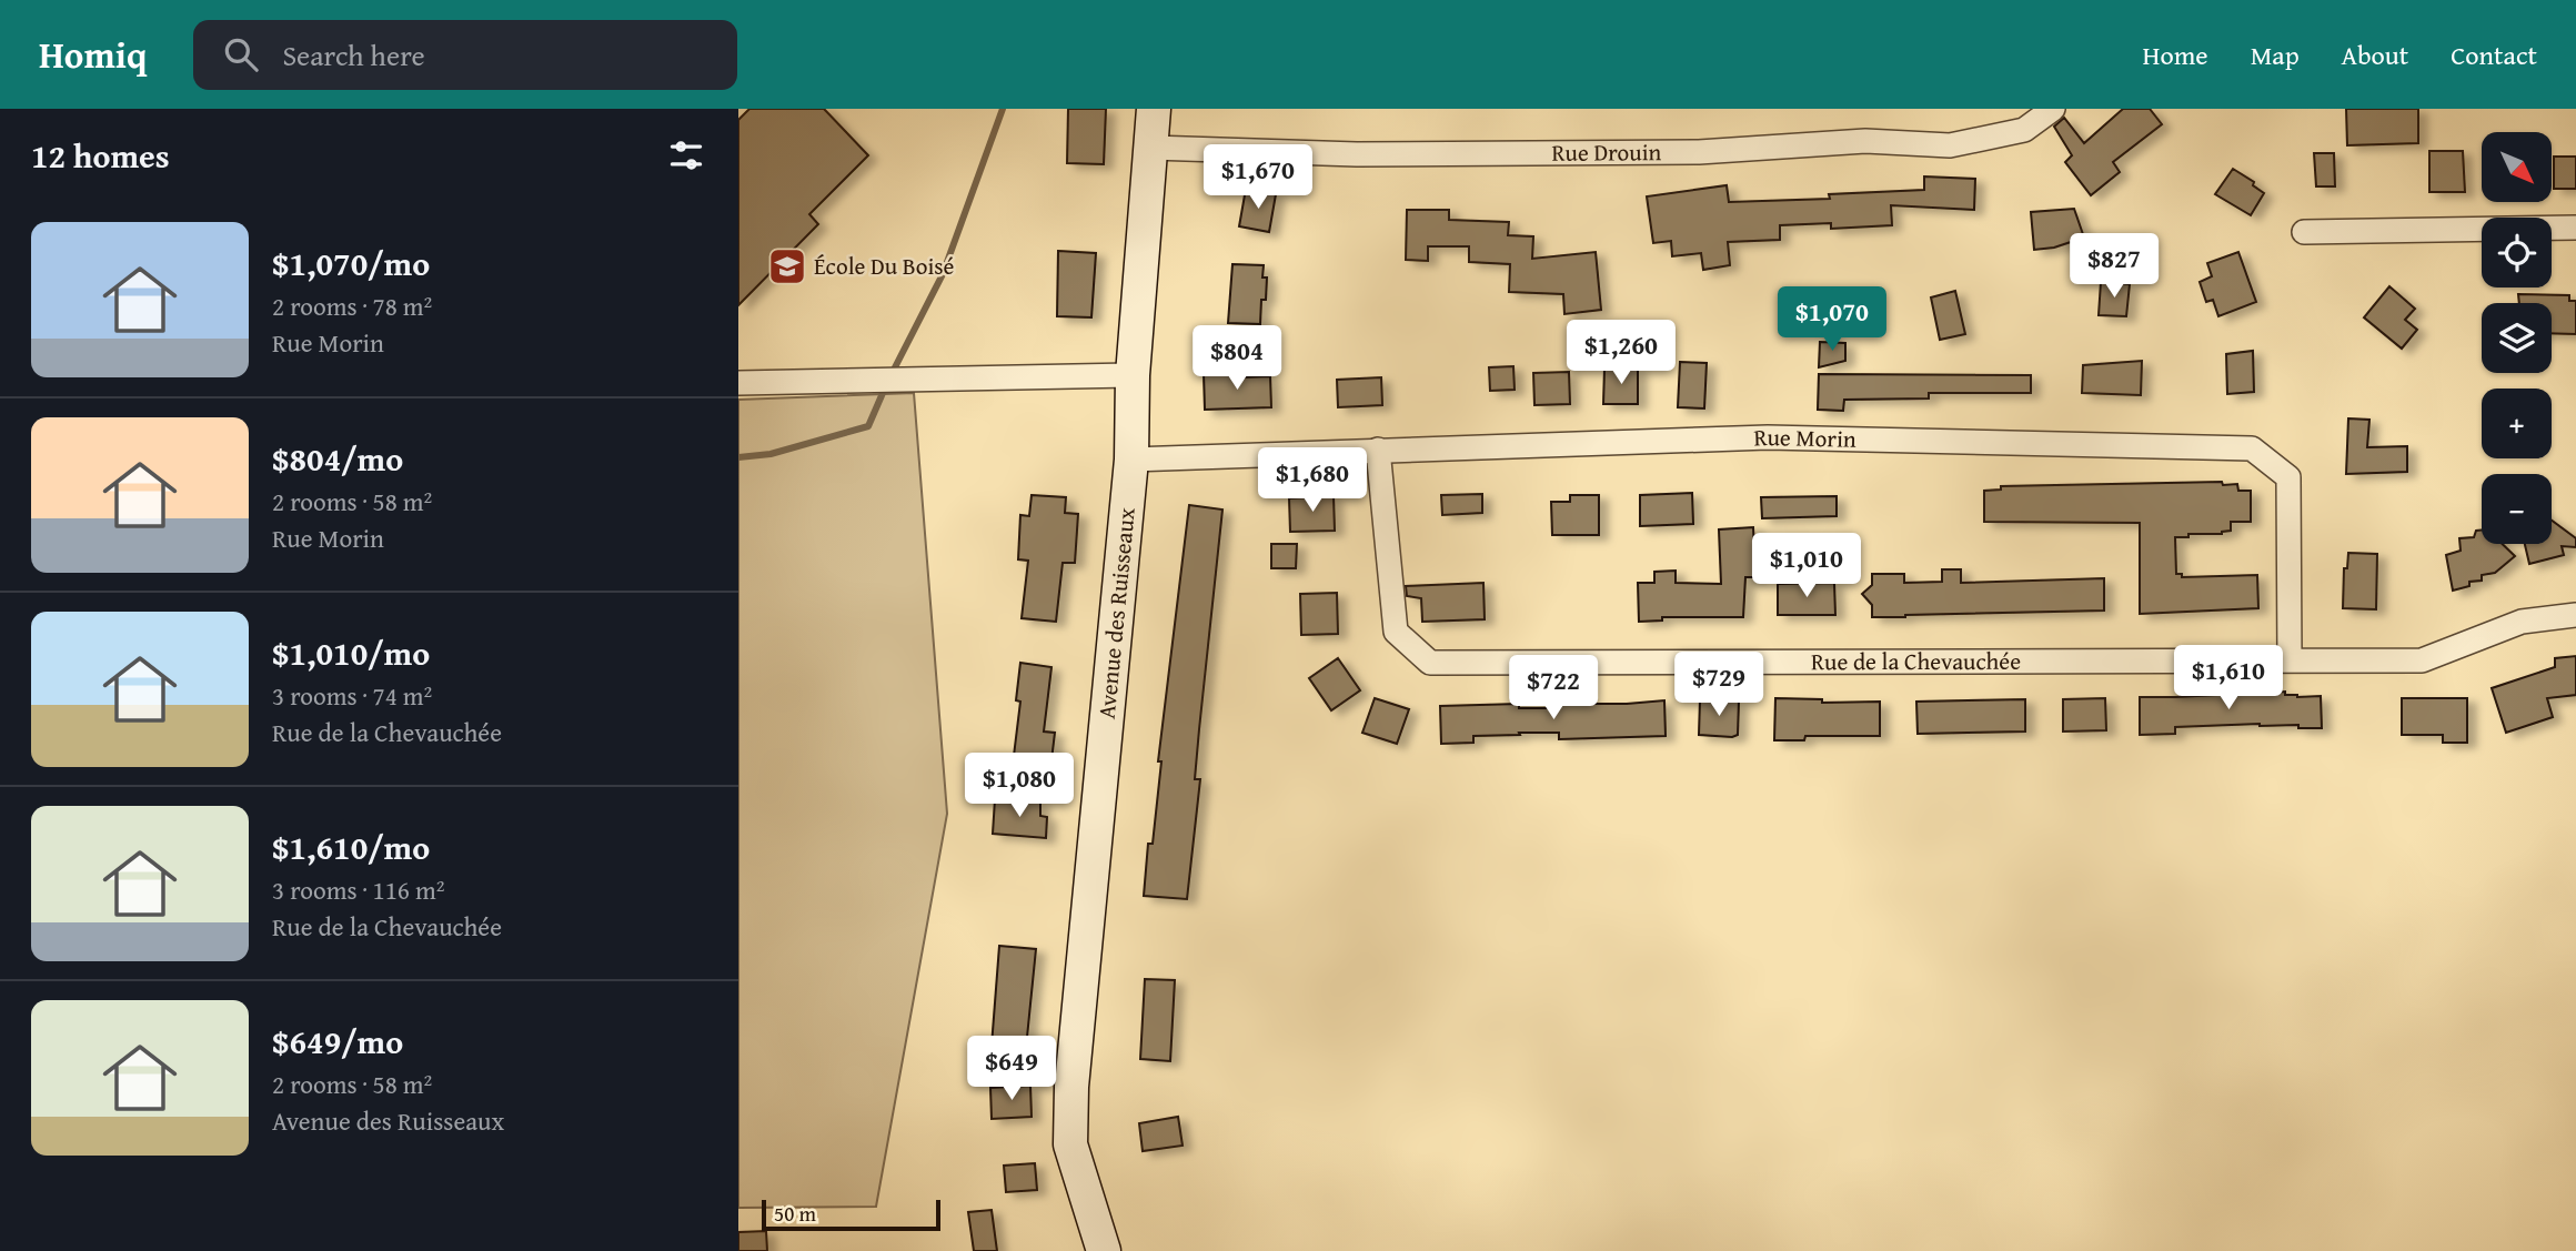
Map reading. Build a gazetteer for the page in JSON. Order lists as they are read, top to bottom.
{
  "streets": {
    "street": [
      "Rue Drouin",
      "Rue Morin",
      "Avenue des Ruisseaux",
      "Rue de la Chevauchée"
    ]
  },
  "crossings": [
    ["Rue Drouin", "Avenue des Ruisseaux"],
    ["Rue Morin", "Avenue des Ruisseaux"],
    ["Rue Morin", "Rue de la Chevauchée"]
  ],
  "places": {
    "school or university": ["École Du Boisé"]
  },
  "scale_bar": "50 m",
  "north": "bottom right",
  "page": {
    "header": "Homiq",
    "search": "Search here",
    "nav": [
      "Home",
      "Map",
      "About",
      "Contact"
    ],
    "heading": "12 homes",
    "map_buttons": ["+", "−"],
    "price": [
      "$1,670",
      "$827",
      "$1,070",
      "$1,260",
      "$804",
      "$1,680",
      "$1,010",
      "$1,610",
      "$729",
      "$722",
      "$1,080",
      "$649"
    ],
    "list": [
      {
        "name": "$1,070/mo",
        "note": "2 rooms · 78 m² · Rue Morin"
      },
      {
        "name": "$804/mo",
        "note": "2 rooms · 58 m² · Rue Morin"
      },
      {
        "name": "$1,010/mo",
        "note": "3 rooms · 74 m² · Rue de la Chevauchée"
      },
      {
        "name": "$1,610/mo",
        "note": "3 rooms · 116 m² · Rue de la Chevauchée"
      },
      {
        "name": "$649/mo",
        "note": "2 rooms · 58 m² · Avenue des Ruisseaux"
      }
    ],
    "scale": "50 m"
  }
}
